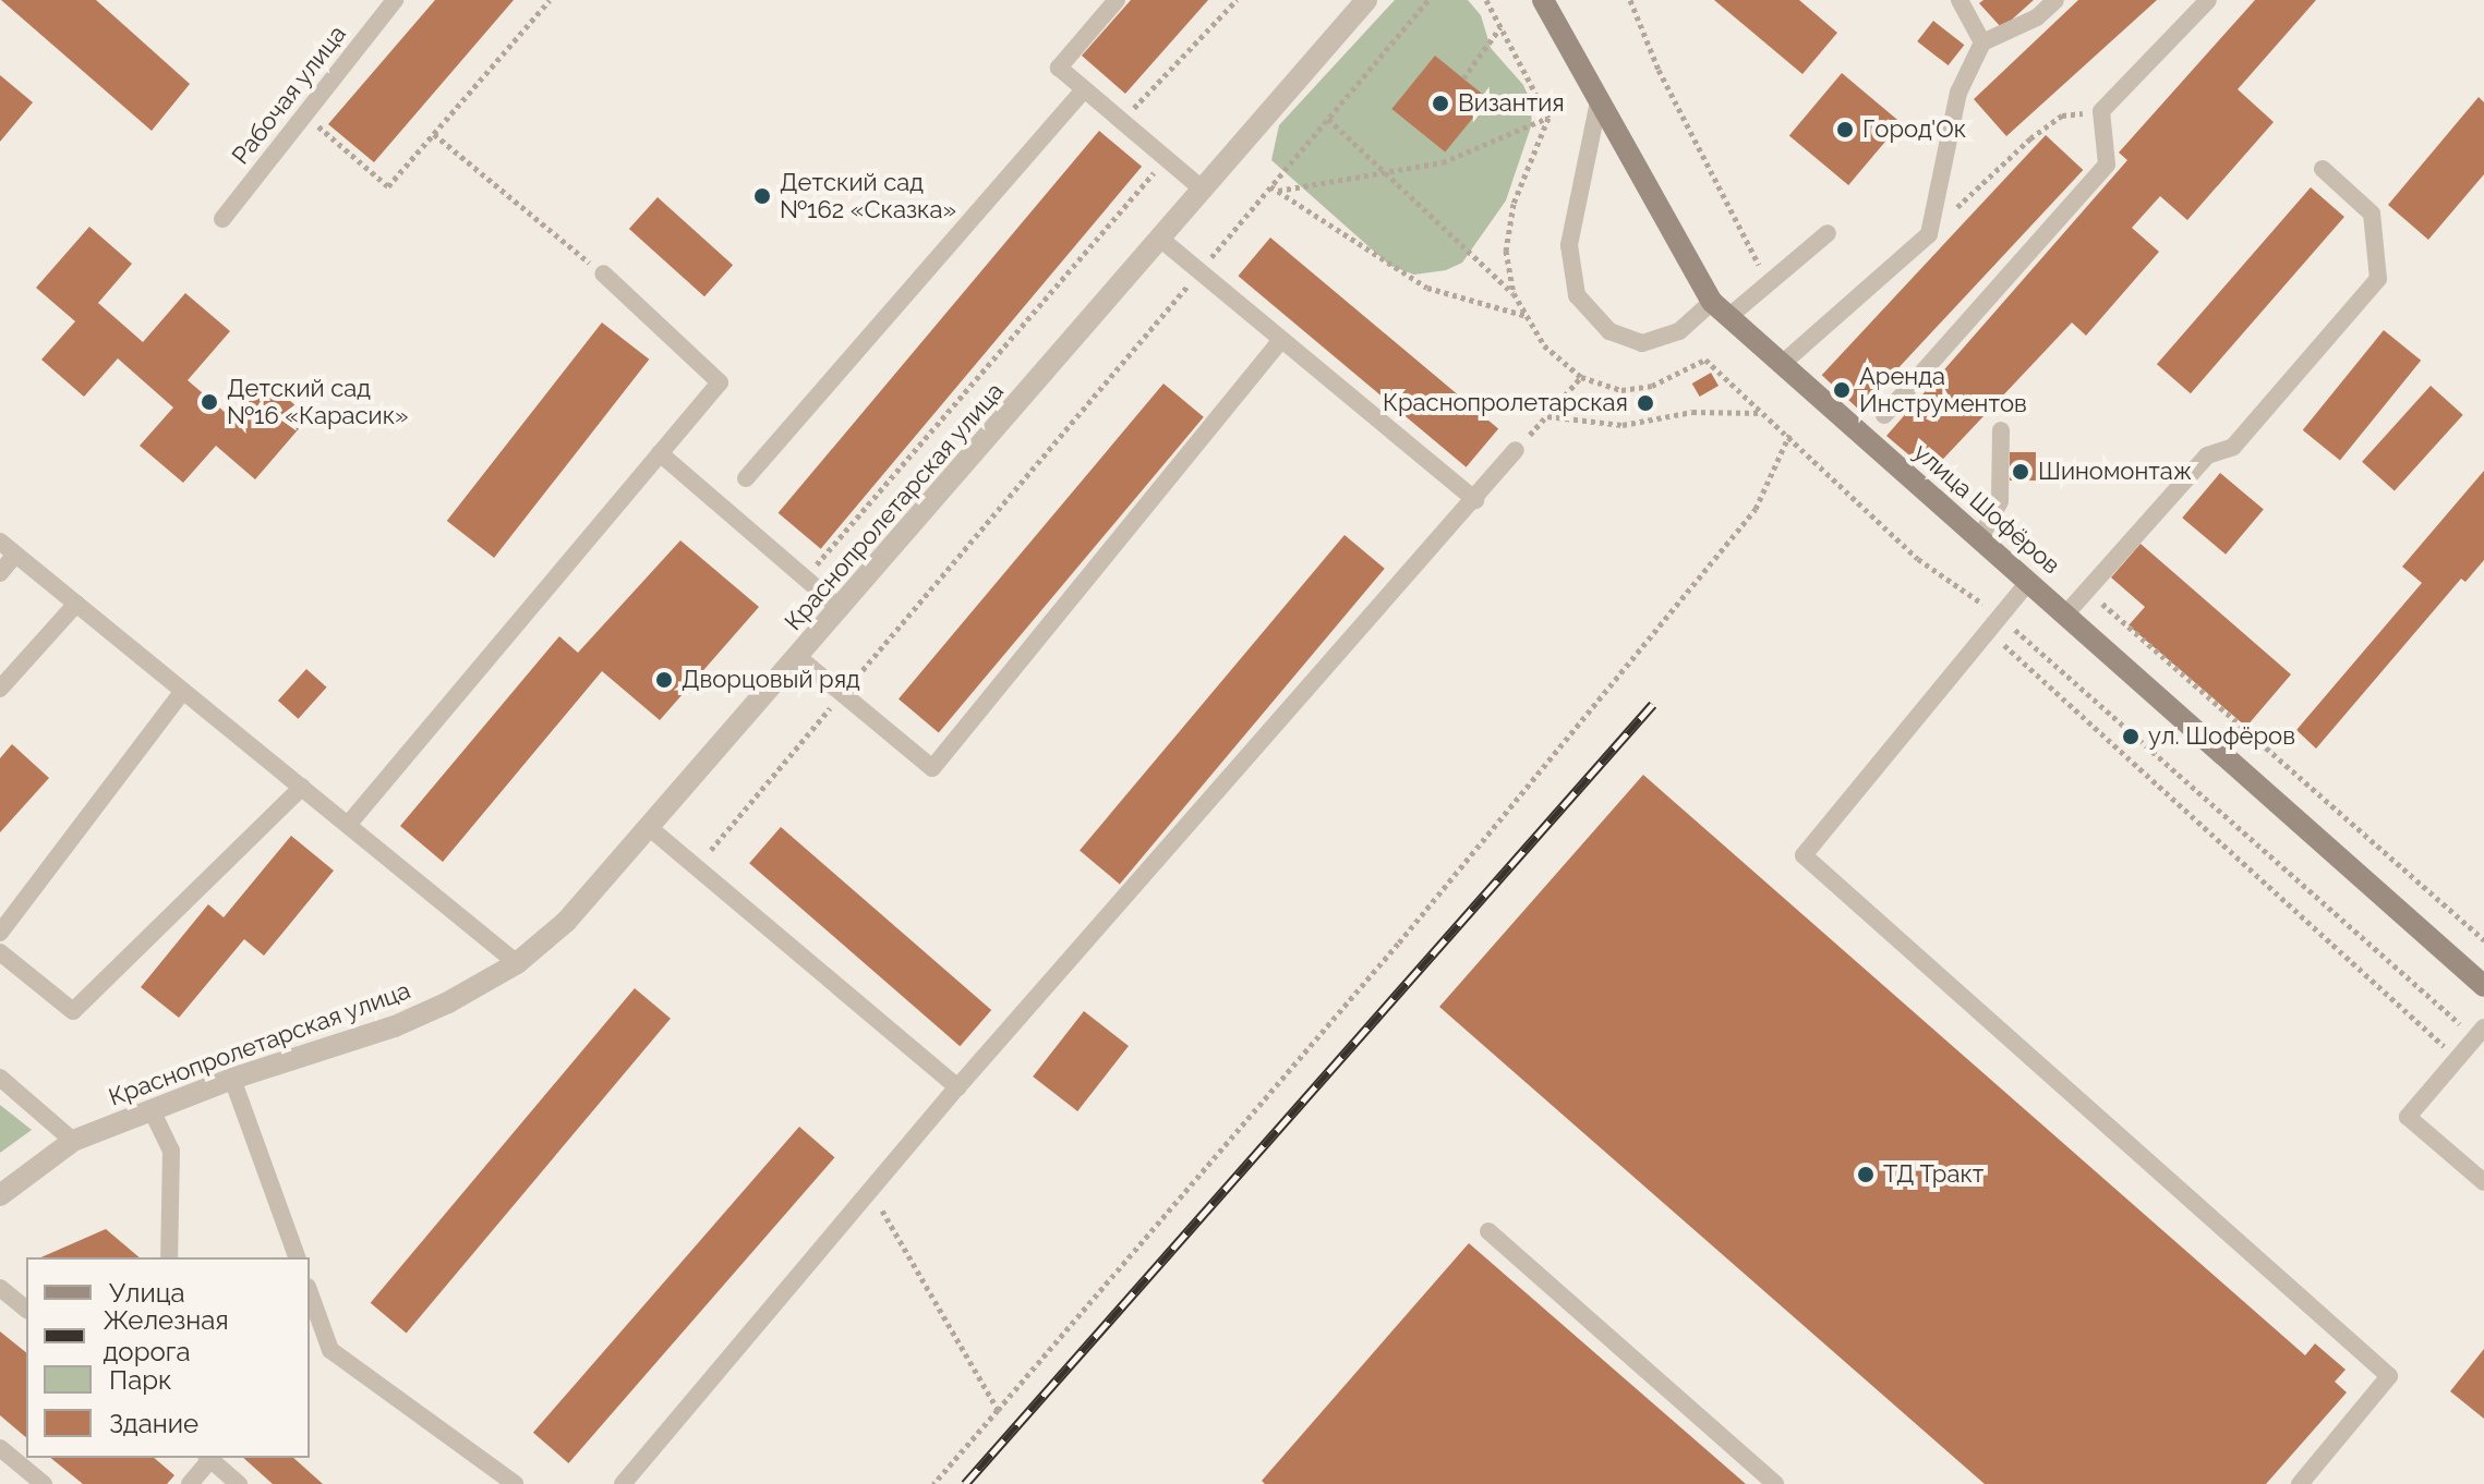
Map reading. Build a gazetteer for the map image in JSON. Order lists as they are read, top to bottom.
{
  "streets": {
    "street": ["Краснопролетарская улица", "улица Шофёров"],
    "lane": ["Рабочая улица"]
  },
  "places": [
    "Византия",
    "Город'Ок",
    "Детский сад №162 «Сказка»",
    "Аренда Инструментов",
    "Детский сад №16 «Карасик»",
    "Краснопролетарская",
    "Шиномонтаж",
    "Дворцовый ряд",
    "ул. Шофёров",
    "ТД Тракт"
  ],
  "legend": [
    "Улица",
    "Железная дорога",
    "Парк",
    "Здание"
  ]
}
